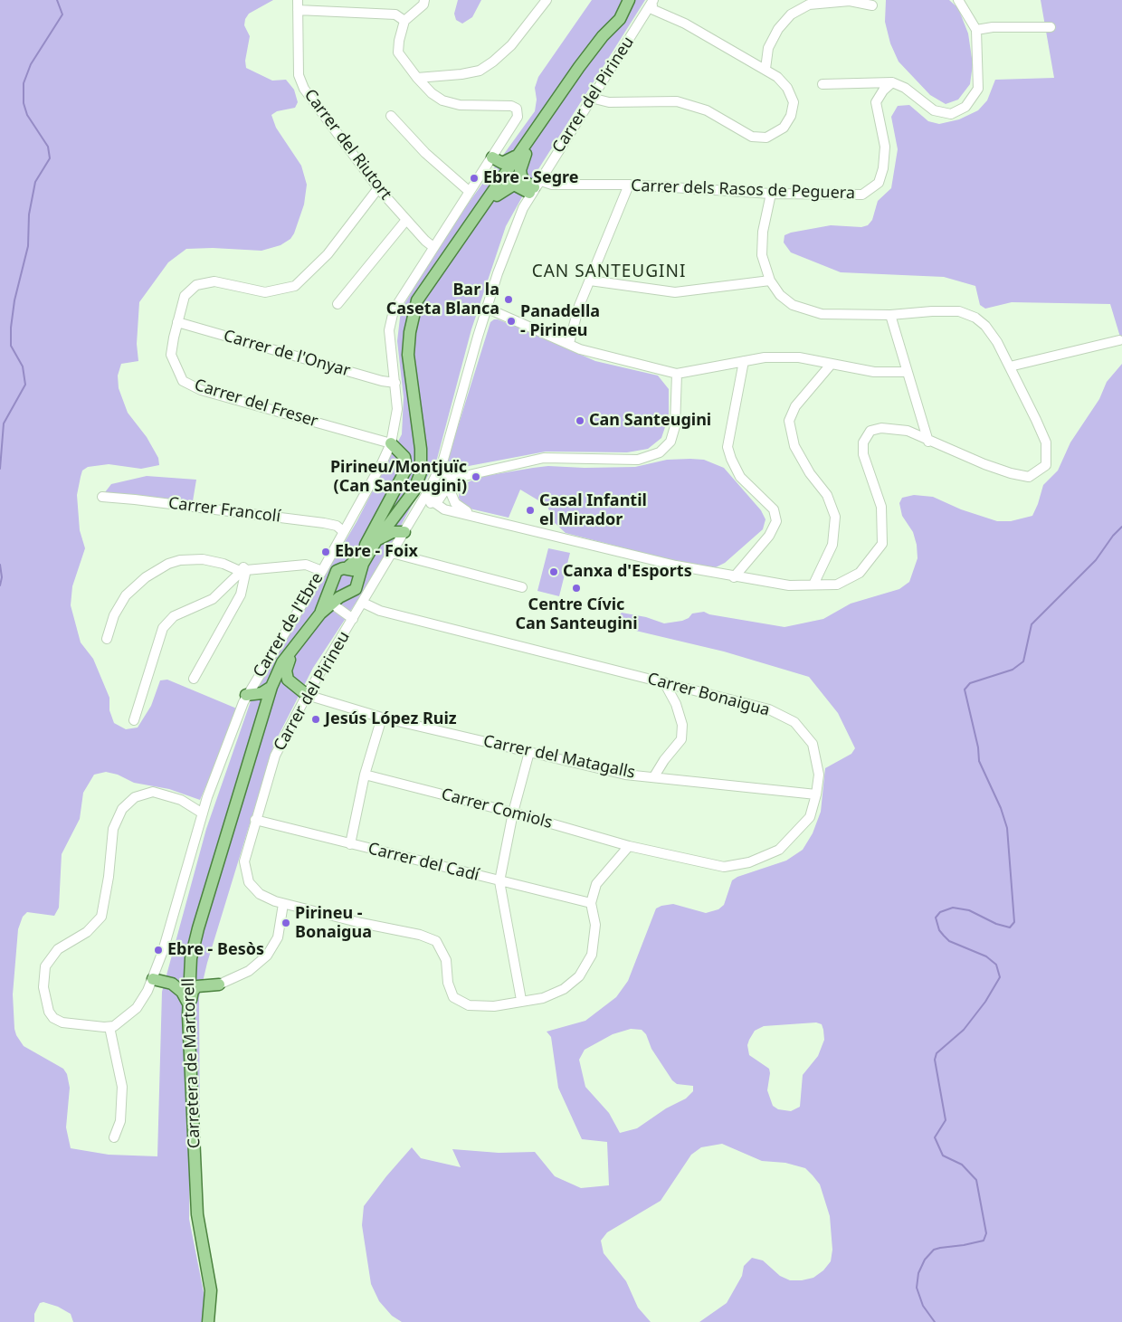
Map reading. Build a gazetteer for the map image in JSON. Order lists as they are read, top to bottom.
{
  "streets": {
    "main road": ["Carretera de Martorell"],
    "street": [
      "Carrer del Pirineu",
      "Carrer del Riutort",
      "Carrer dels Rasos de Peguera",
      "Carrer de l'Onyar",
      "Carrer del Freser",
      "Carrer Francolí",
      "Carrer de l'Ebre",
      "Carrer Bonaigua",
      "Carrer del Matagalls",
      "Carrer Comiols",
      "Carrer del Cadí"
    ]
  },
  "crossings": [
    ["Carrer del Pirineu", "Carrer dels Rasos de Peguera"],
    ["Carrer del Pirineu", "Carrer Bonaigua"],
    ["Carrer del Pirineu", "Carrer del Matagalls"],
    ["Carrer del Pirineu", "Carrer del Cadí"],
    ["Carrer del Riutort", "Carrer del Freser"],
    ["Carrer del Riutort", "Carrer de l'Ebre"],
    ["Carrer de l'Onyar", "Carrer del Freser"],
    ["Carrer de l'Onyar", "Carrer de l'Ebre"],
    ["Carrer del Freser", "Carrer de l'Ebre"],
    ["Carrer Francolí", "Carrer de l'Ebre"],
    ["Carrer Bonaigua", "Carrer del Matagalls"],
    ["Carrer Bonaigua", "Carrer Comiols"]
  ],
  "districts": ["CAN SANTEUGINI"],
  "places": [
    "Ebre - Segre",
    "Bar la Caseta Blanca",
    "Panadella - Pirineu",
    "Can Santeugini",
    "Pirineu/Montjuïc (Can Santeugini)",
    "Casal Infantil el Mirador",
    "Ebre - Foix",
    "Canxa d'Esports",
    "Centre Cívic Can Santeugini",
    "Jesús López Ruiz",
    "Pirineu - Bonaigua",
    "Ebre - Besòs"
  ]
}
